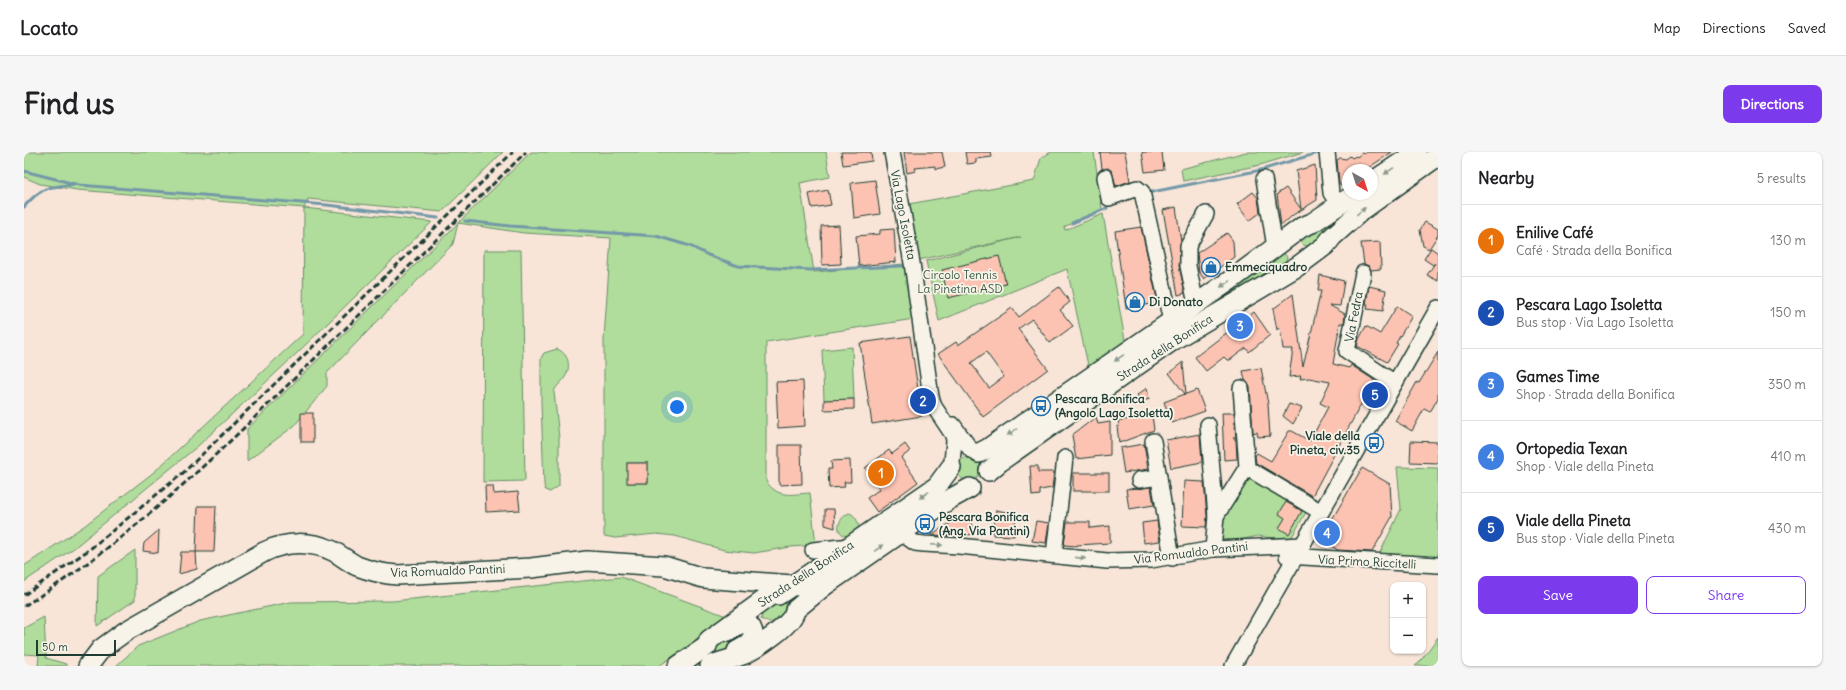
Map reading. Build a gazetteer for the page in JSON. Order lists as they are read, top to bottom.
{
  "streets": {
    "main road": ["Strada della Bonifica", "Via Romualdo Pantini"],
    "street": ["Via Lago Isoletta", "Via Fedra", "Via Primo Riccitelli"]
  },
  "crossings": [
    ["Via Lago Isoletta", "Strada della Bonifica"],
    ["Strada della Bonifica", "Via Romualdo Pantini"],
    ["Via Romualdo Pantini", "Via Primo Riccitelli"]
  ],
  "parks": ["Circolo Tennis La Pinetina ASD"],
  "places": {
    "shop": ["Emmeciquadro", "Di Donato"],
    "bus stop": ["Pescara Bonifica (Angolo Lago Isoletta)", "Viale della Pineta, civ.35", "Pescara Bonifica (Ang. Via Pantini)"]
  },
  "scale_bar": "50 m",
  "north": "bottom right",
  "page": {
    "header": "Locato",
    "nav": ["Map", "Directions", "Saved"],
    "buttons": [
      "Directions",
      ["Save", "Share"]
    ],
    "title": "Find us",
    "heading": ["Nearby", "5 results"],
    "list": [
      {
        "mark": "1",
        "name": "Enilive Café",
        "note": "Café · Strada della Bonifica",
        "value": "130 m"
      },
      {
        "mark": "2",
        "name": "Pescara Lago Isoletta",
        "note": "Bus stop · Via Lago Isoletta",
        "value": "150 m"
      },
      {
        "mark": "3",
        "name": "Games Time",
        "note": "Shop · Strada della Bonifica",
        "value": "350 m"
      },
      {
        "mark": "4",
        "name": "Ortopedia Texan",
        "note": "Shop · Viale della Pineta",
        "value": "410 m"
      },
      {
        "mark": "5",
        "name": "Viale della Pineta",
        "note": "Bus stop · Viale della Pineta",
        "value": "430 m"
      }
    ],
    "pins": [
      "3",
      "5",
      "2",
      "1",
      "4"
    ],
    "map_buttons": ["+", "−"],
    "scale": "50 m"
  }
}
